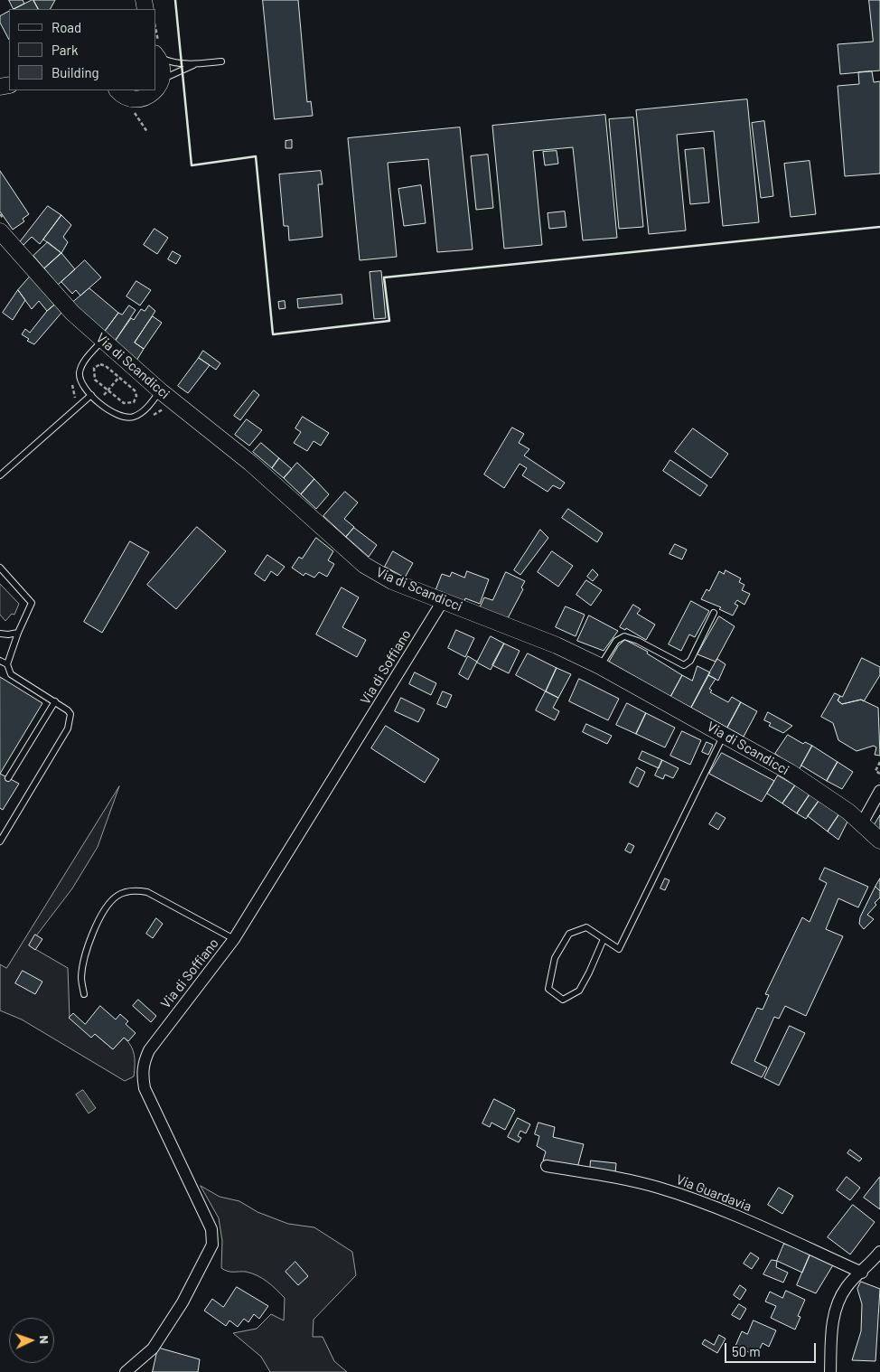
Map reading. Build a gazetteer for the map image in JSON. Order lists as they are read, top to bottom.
{
  "streets": {
    "street": ["Via di Scandicci", "Via di Soffiano", "Via Guardavia"]
  },
  "crossings": [
    ["Via di Scandicci", "Via di Soffiano"]
  ],
  "legend": ["Road", "Park", "Building"],
  "scale_bar": "50 m",
  "north": "right"
}
